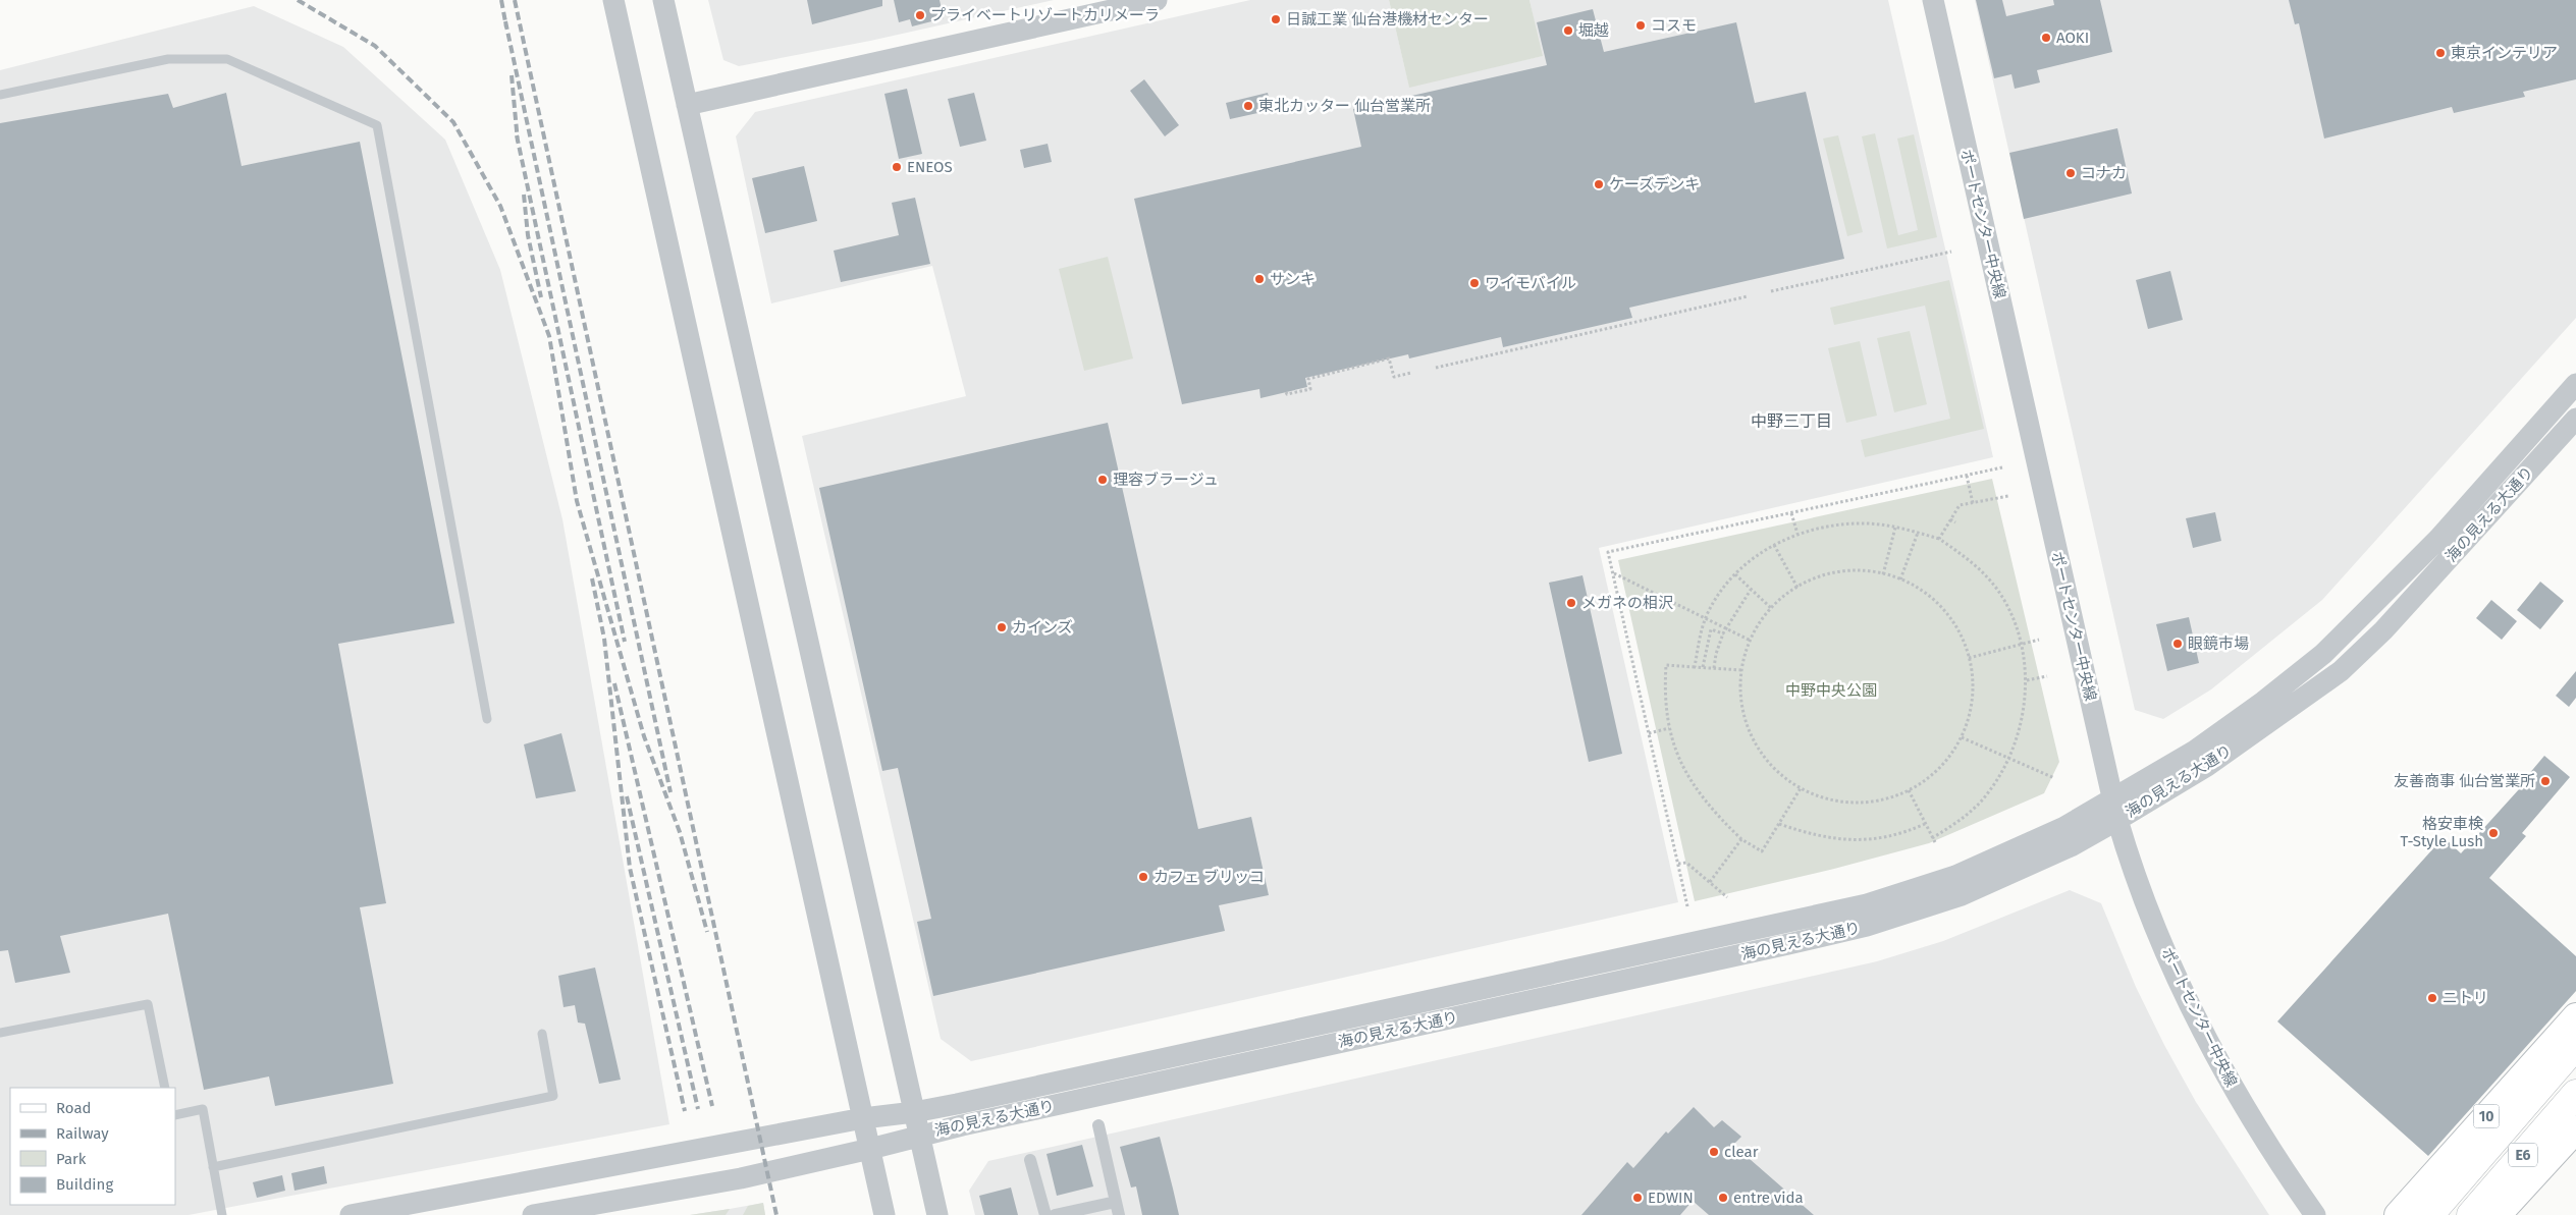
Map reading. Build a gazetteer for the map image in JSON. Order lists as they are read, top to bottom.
{
  "streets": {
    "highway": ["E6"],
    "main road": ["10"],
    "street": ["ポートセンター中央線", "海の見える大通り"]
  },
  "crossings": [
    ["ポートセンター中央線", "海の見える大通り"]
  ],
  "districts": ["中野三丁目"],
  "parks": ["中野中央公園"],
  "places": [
    "プライベートリゾートカリメーラ",
    "日誠工業 仙台港機材センター",
    "コスモ",
    "堀越",
    "AOKI",
    "東京インテリア",
    "東北カッター 仙台営業所",
    "ENEOS",
    "コナカ",
    "ケーズデンキ",
    "サンキ",
    "ワイモバイル",
    "理容ブラージュ",
    "メガネの相沢",
    "カインズ",
    "眼鏡市場",
    "友善商事 仙台営業所",
    "格安車検 T-Style Lush",
    "カフェ ブリッコ",
    "ニトリ",
    "clear",
    "EDWIN",
    "entre vida"
  ],
  "legend": [
    "Road",
    "Railway",
    "Park",
    "Building"
  ]
}
